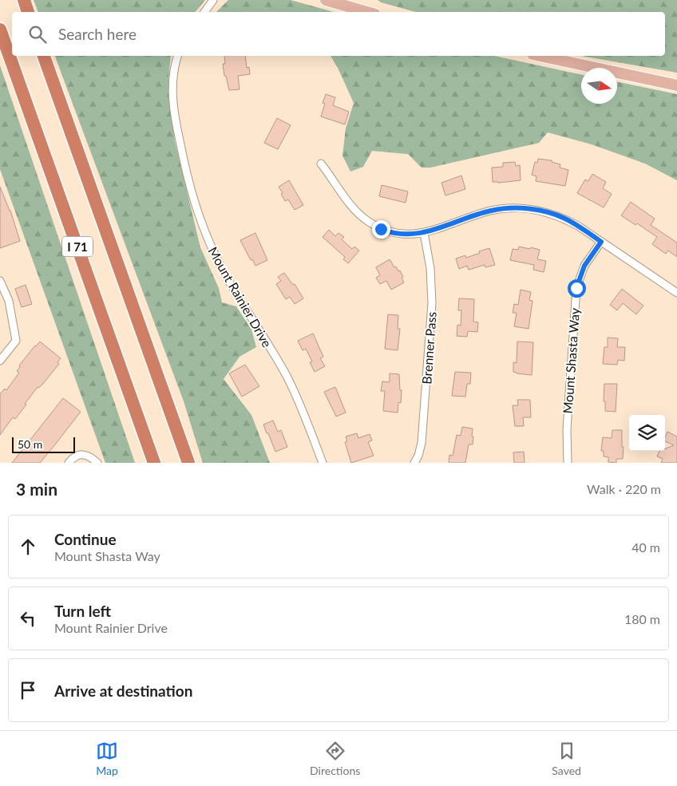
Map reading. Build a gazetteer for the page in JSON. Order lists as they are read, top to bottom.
{
  "streets": {
    "highway": ["I 71"],
    "street": ["Mount Rainier Drive", "Brenner Pass", "Mount Shasta Way"]
  },
  "scale_bar": "50 m",
  "north": "right",
  "page": {
    "search": "Search here",
    "scale": "50 m",
    "heading": ["3 min", "Walk · 220 m"],
    "list": [
      ["Continue", "Mount Shasta Way", "40 m"],
      ["Turn left", "Mount Rainier Drive", "180 m"],
      "Arrive at destination"
    ],
    "nav": ["Map", "Directions", "Saved"]
  }
}
